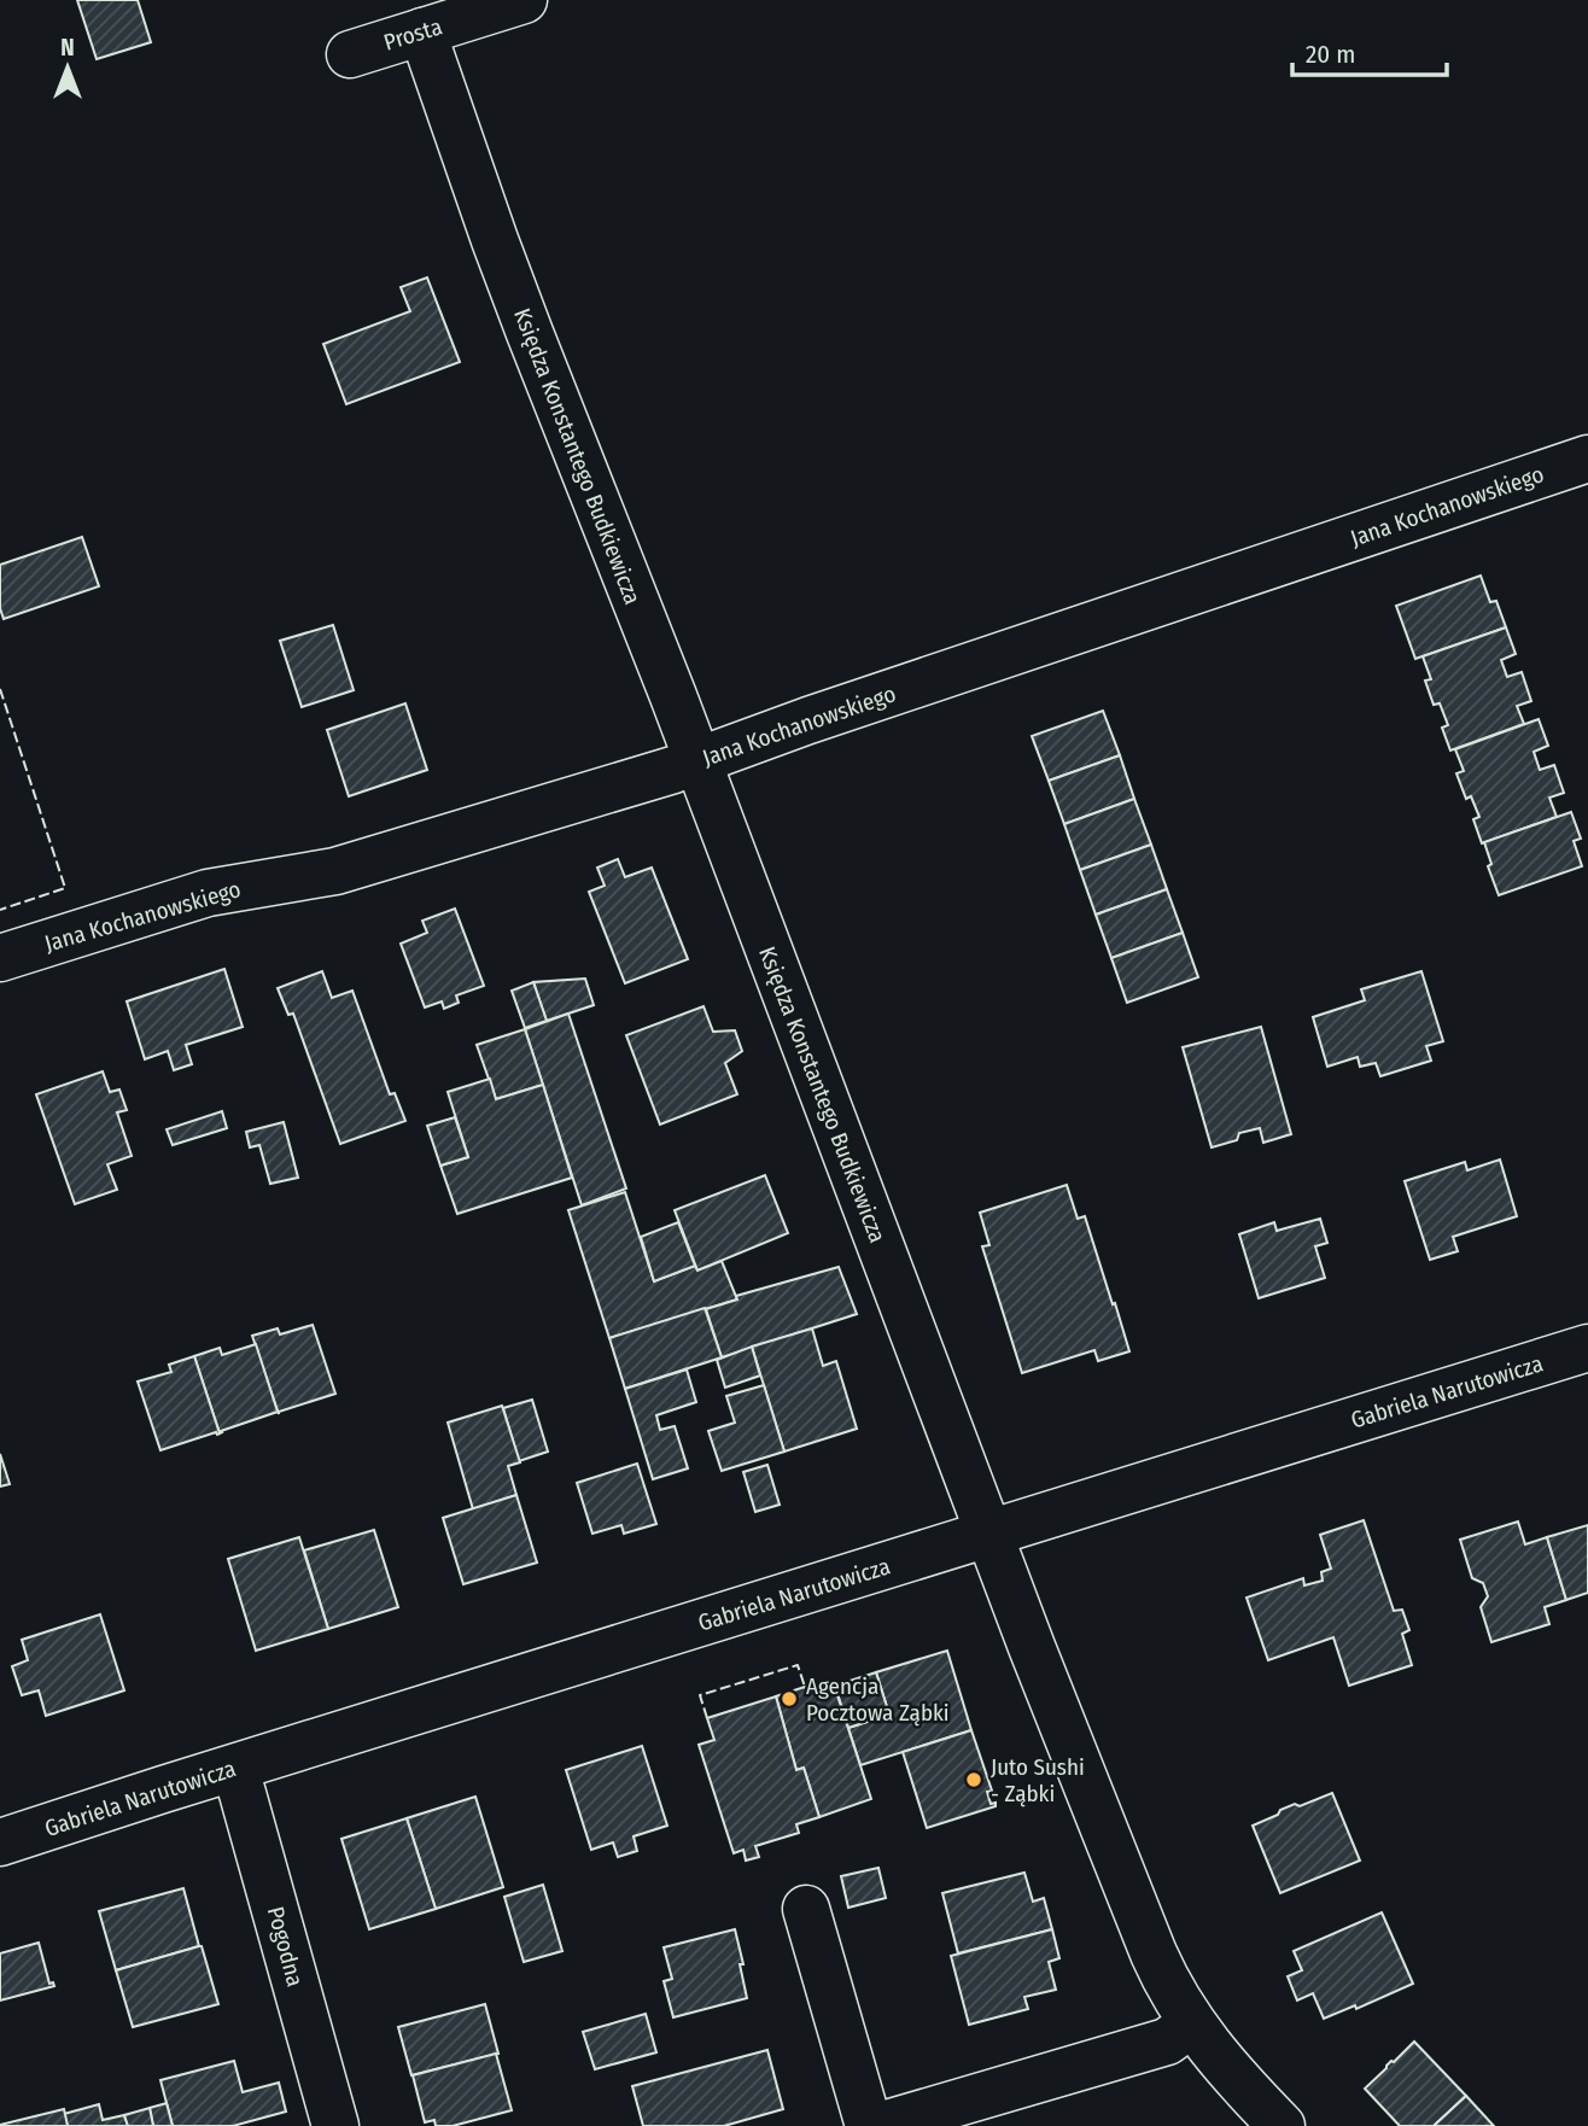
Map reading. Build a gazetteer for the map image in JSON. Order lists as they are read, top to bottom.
{
  "streets": {
    "street": [
      "Prosta",
      "Księdza Konstantego Budkiewicza",
      "Jana Kochanowskiego",
      "Gabriela Narutowicza",
      "Pogodna"
    ]
  },
  "crossings": [
    ["Prosta", "Księdza Konstantego Budkiewicza"],
    ["Księdza Konstantego Budkiewicza", "Jana Kochanowskiego"],
    ["Księdza Konstantego Budkiewicza", "Gabriela Narutowicza"],
    ["Gabriela Narutowicza", "Pogodna"]
  ],
  "places": ["Agencja Pocztowa Ząbki", "Juto Sushi - Ząbki"],
  "scale_bar": "20 m",
  "north": "top"
}
